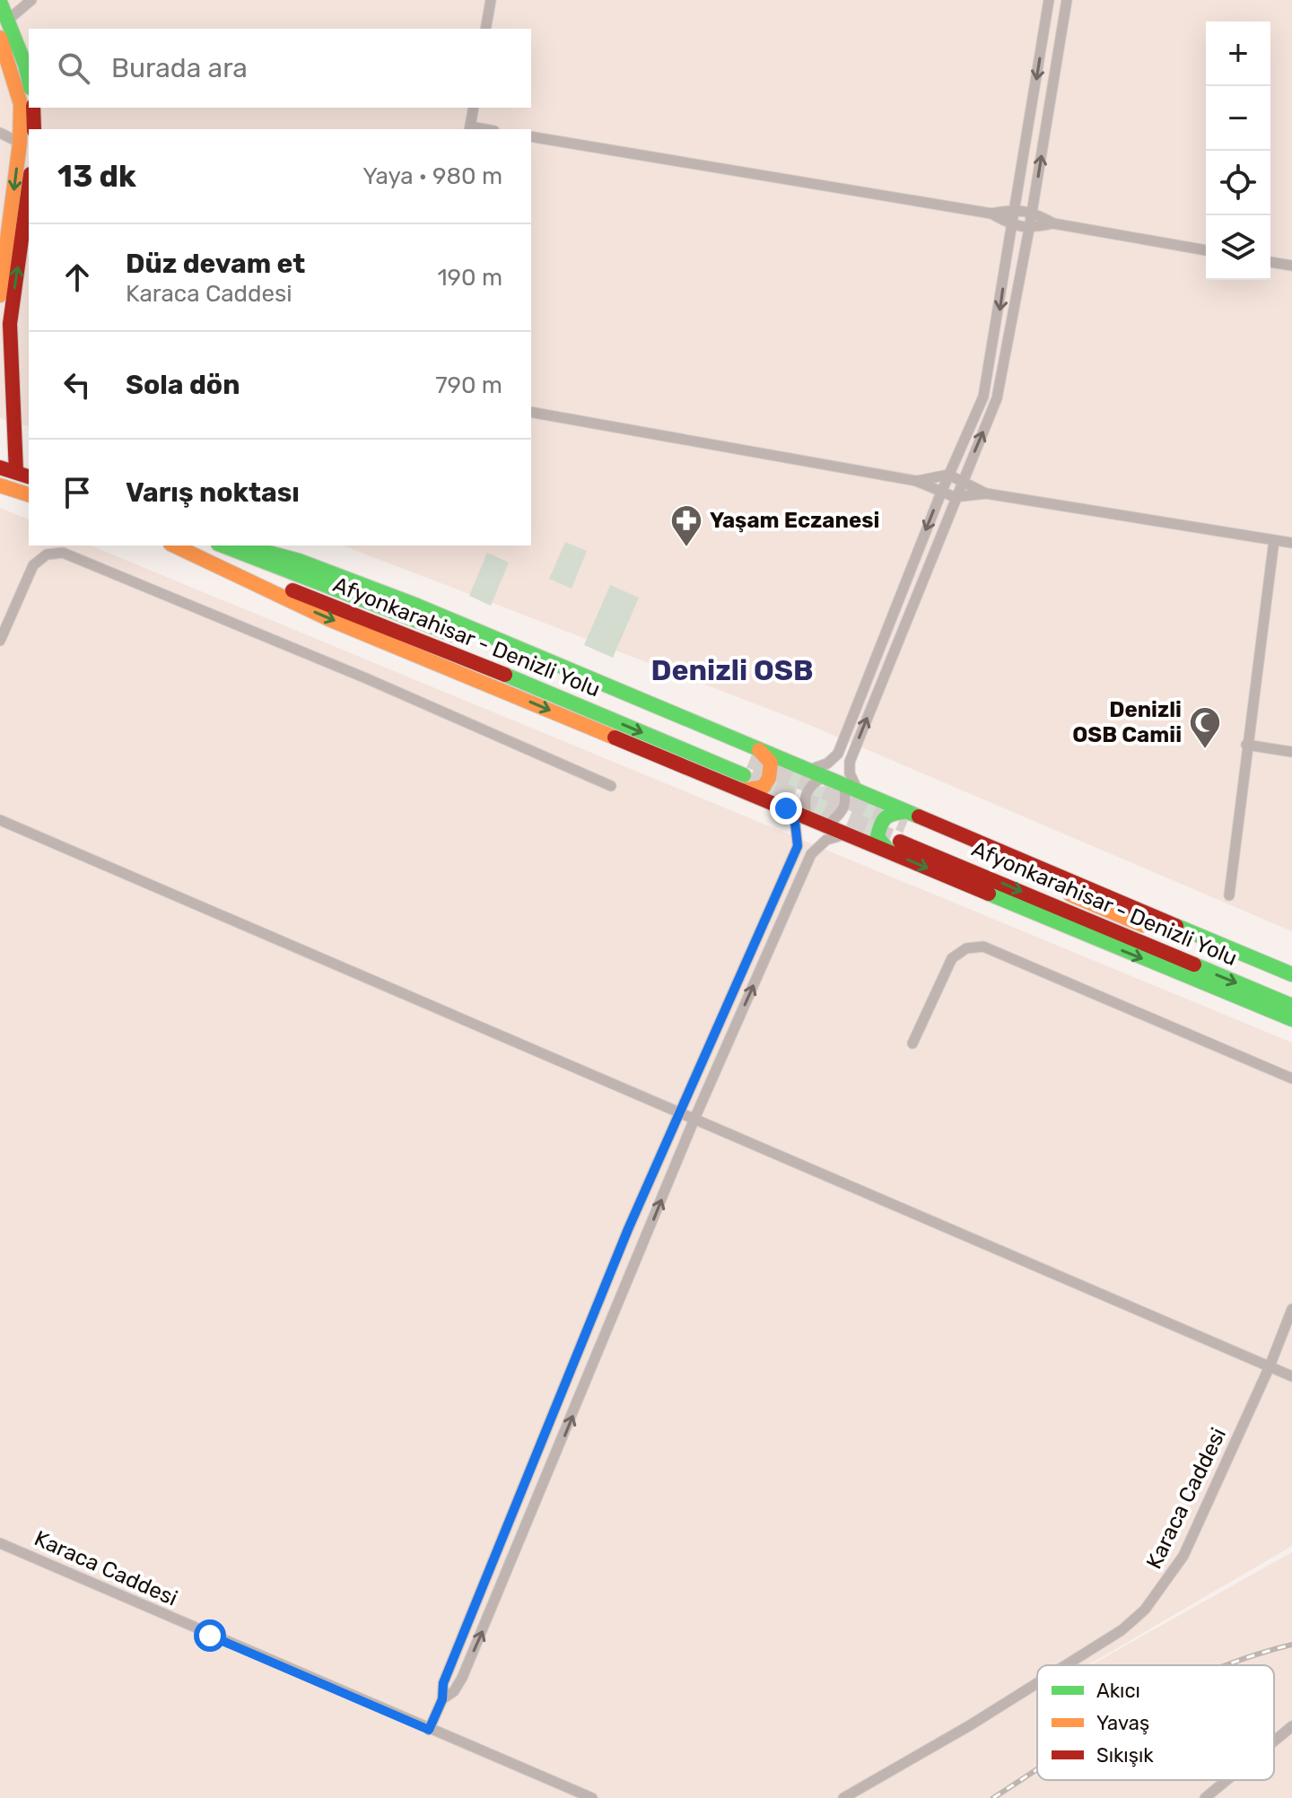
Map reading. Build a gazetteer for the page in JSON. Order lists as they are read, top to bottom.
{
  "streets": {
    "main road": ["Afyonkarahisar - Denizli Yolu"],
    "street": ["Karaca Caddesi"]
  },
  "districts": ["Denizli OSB"],
  "places": {
    "pharmacy": ["Yaşam Eczanesi"],
    "mosque": ["Denizli OSB Camii"]
  },
  "legend": ["Akıcı", "Yavaş", "Sıkışık"],
  "page": {
    "map_buttons": ["+", "−"],
    "search": "Burada ara",
    "heading": ["13 dk", "Yaya · 980 m"],
    "list": [
      ["Düz devam et", "Karaca Caddesi", "190 m"],
      ["Sola dön", "790 m"],
      "Varış noktası"
    ]
  }
}
